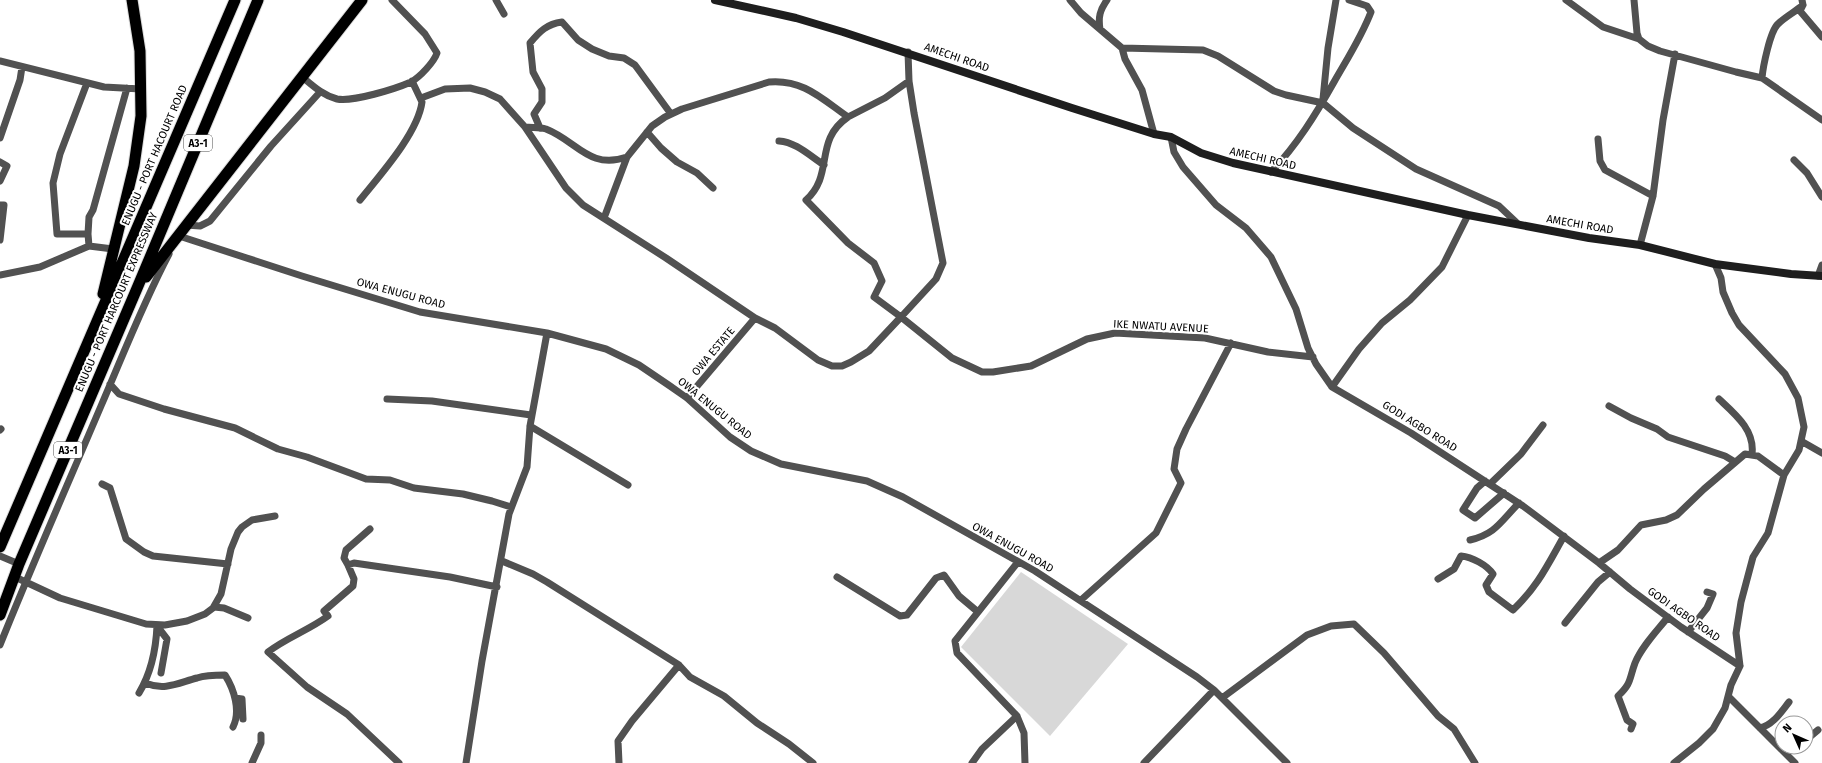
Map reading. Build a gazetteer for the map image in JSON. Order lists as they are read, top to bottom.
{
  "streets": {
    "highway": ["A3-1", "ENUGU - PORT HACOURT ROAD", "ENUGU - PORT HARCOURT EXPRESSWAY"],
    "main road": ["AMECHI ROAD"],
    "street": [
      "OWA ENUGU ROAD",
      "IKE NWATU AVENUE",
      "OWA ESTATE",
      "GODI AGBO ROAD"
    ]
  },
  "crossings": [
    ["AMECHI ROAD", "GODI AGBO ROAD"],
    ["ENUGU - PORT HACOURT ROAD", "ENUGU - PORT HARCOURT EXPRESSWAY"],
    ["OWA ENUGU ROAD", "OWA ESTATE"],
    ["IKE NWATU AVENUE", "GODI AGBO ROAD"]
  ],
  "north": "top left"
}
